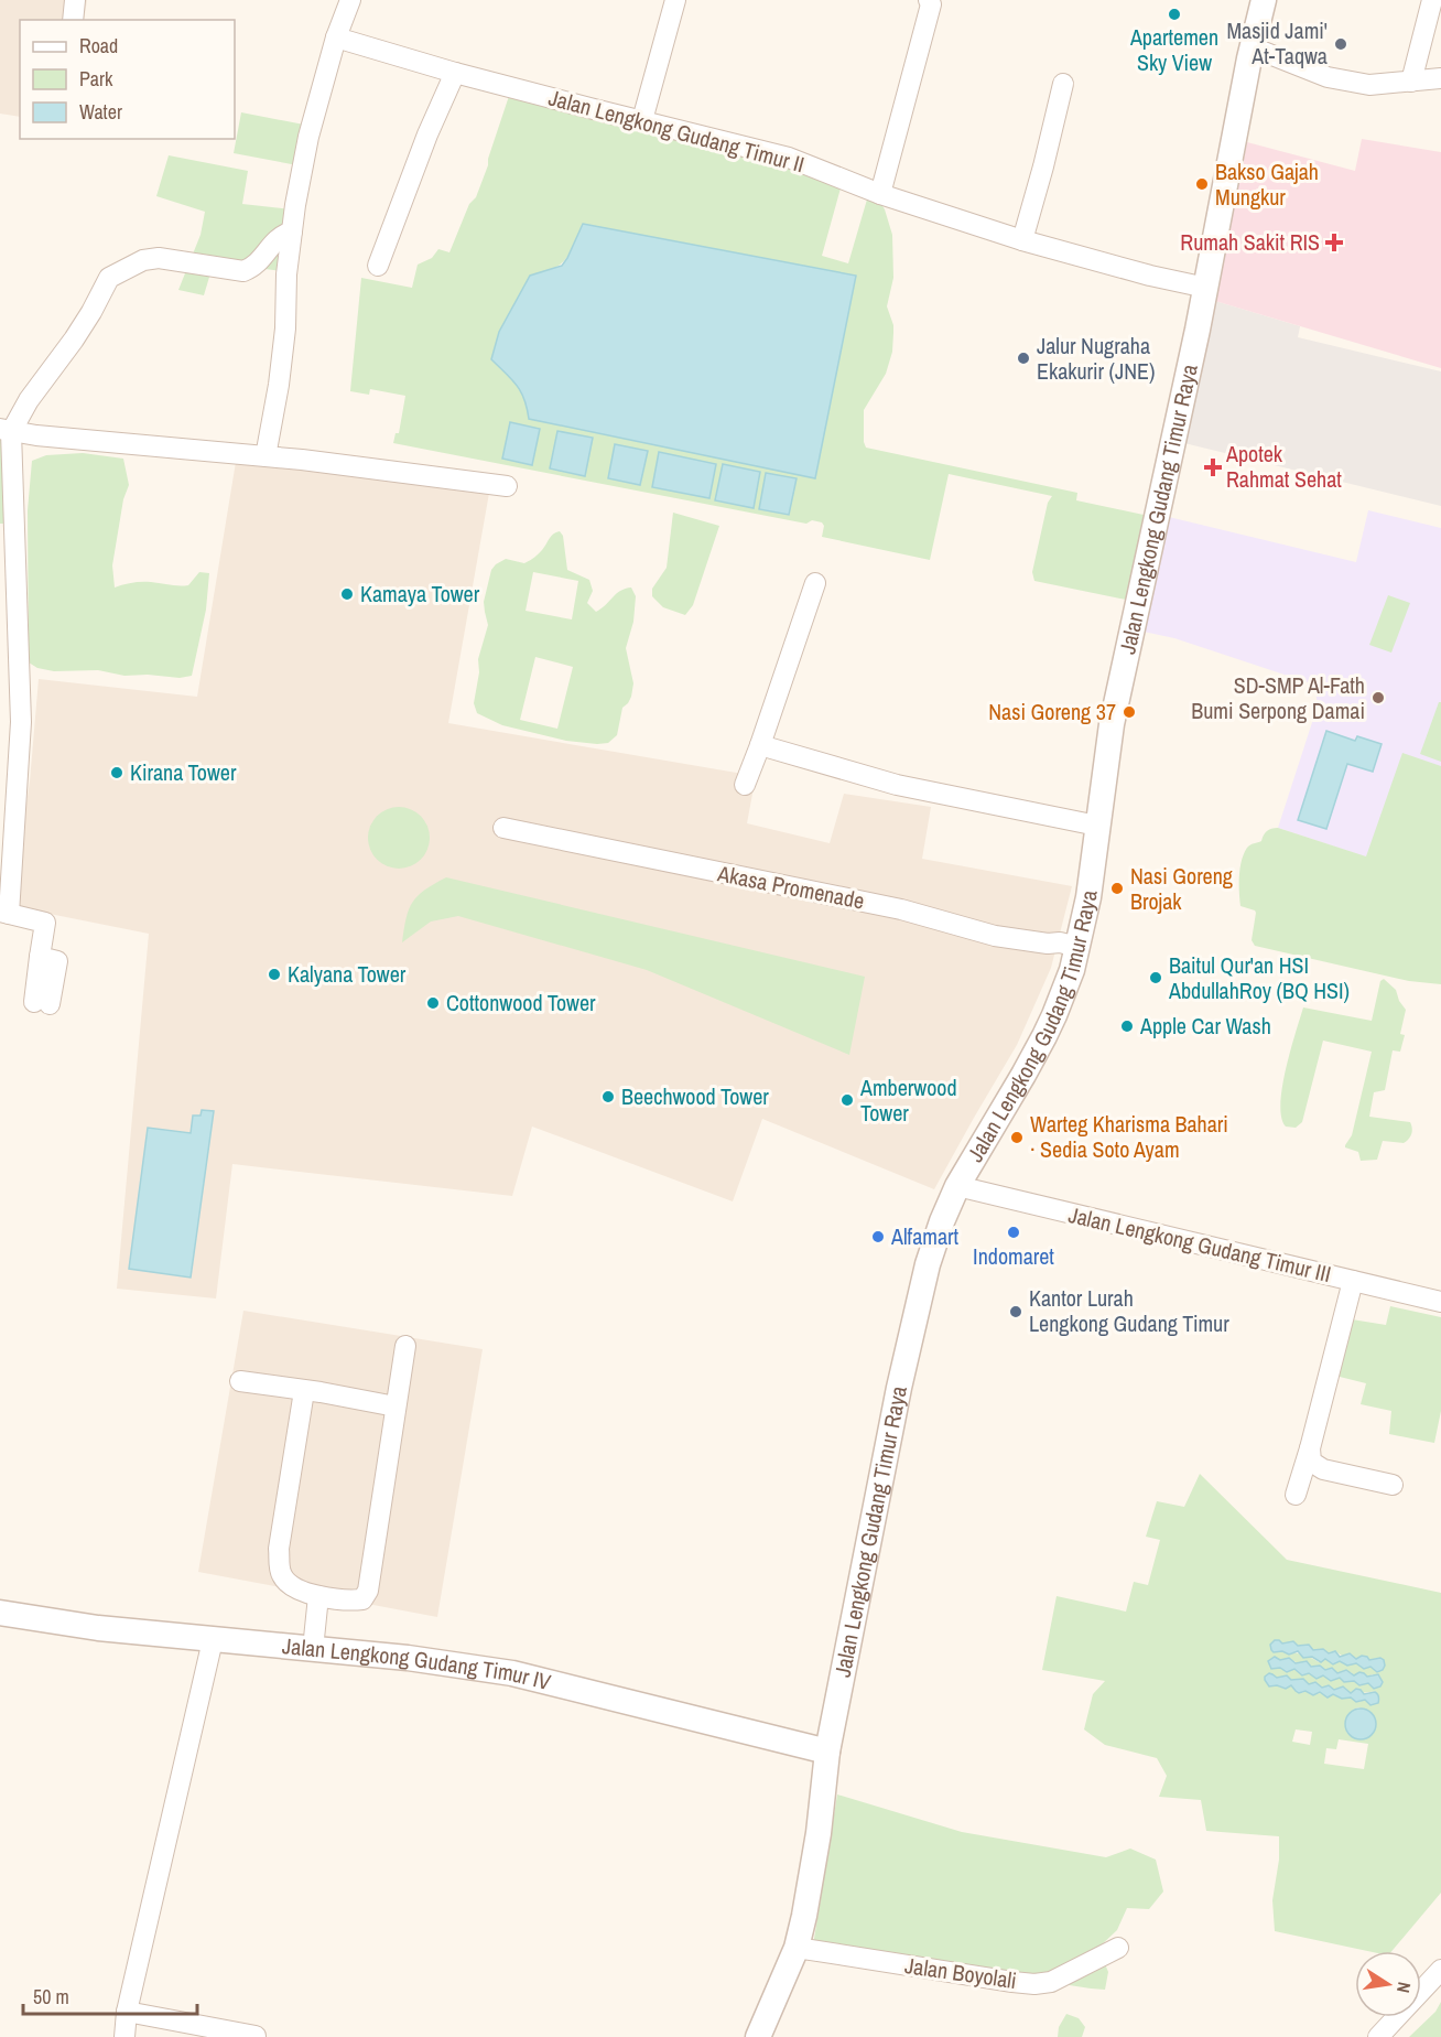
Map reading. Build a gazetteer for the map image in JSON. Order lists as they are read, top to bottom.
{
  "streets": {
    "street": [
      "Jalan Lengkong Gudang Timur II",
      "Jalan Lengkong Gudang Timur Raya",
      "Akasa Promenade",
      "Jalan Lengkong Gudang Timur III",
      "Jalan Lengkong Gudang Timur IV",
      "Jalan Boyolali"
    ]
  },
  "crossings": [
    ["Jalan Lengkong Gudang Timur II", "Jalan Lengkong Gudang Timur Raya"],
    ["Jalan Lengkong Gudang Timur Raya", "Akasa Promenade"],
    ["Jalan Lengkong Gudang Timur Raya", "Jalan Lengkong Gudang Timur III"],
    ["Jalan Lengkong Gudang Timur Raya", "Jalan Lengkong Gudang Timur IV"],
    ["Jalan Lengkong Gudang Timur Raya", "Jalan Boyolali"]
  ],
  "places": {
    "other": [
      "Apartemen Sky View",
      "Masjid Jami' At-Taqwa",
      "Bakso Gajah Mungkur",
      "Jalur Nugraha Ekakurir (JNE)",
      "Kamaya Tower",
      "SD-SMP Al-Fath Bumi Serpong Damai",
      "Nasi Goreng 37",
      "Kirana Tower",
      "Nasi Goreng Brojak",
      "Kalyana Tower",
      "Baitul Qur'an HSI AbdullahRoy (BQ HSI)",
      "Cottonwood Tower",
      "Apple Car Wash",
      "Beechwood Tower",
      "Amberwood Tower",
      "Warteg Kharisma Bahari · Sedia Soto Ayam",
      "Indomaret",
      "Alfamart",
      "Kantor Lurah Lengkong Gudang Timur"
    ],
    "health": ["Rumah Sakit RIS", "Apotek Rahmat Sehat"]
  },
  "legend": ["Road", "Park", "Water"],
  "scale_bar": "50 m",
  "north": "right"
}
